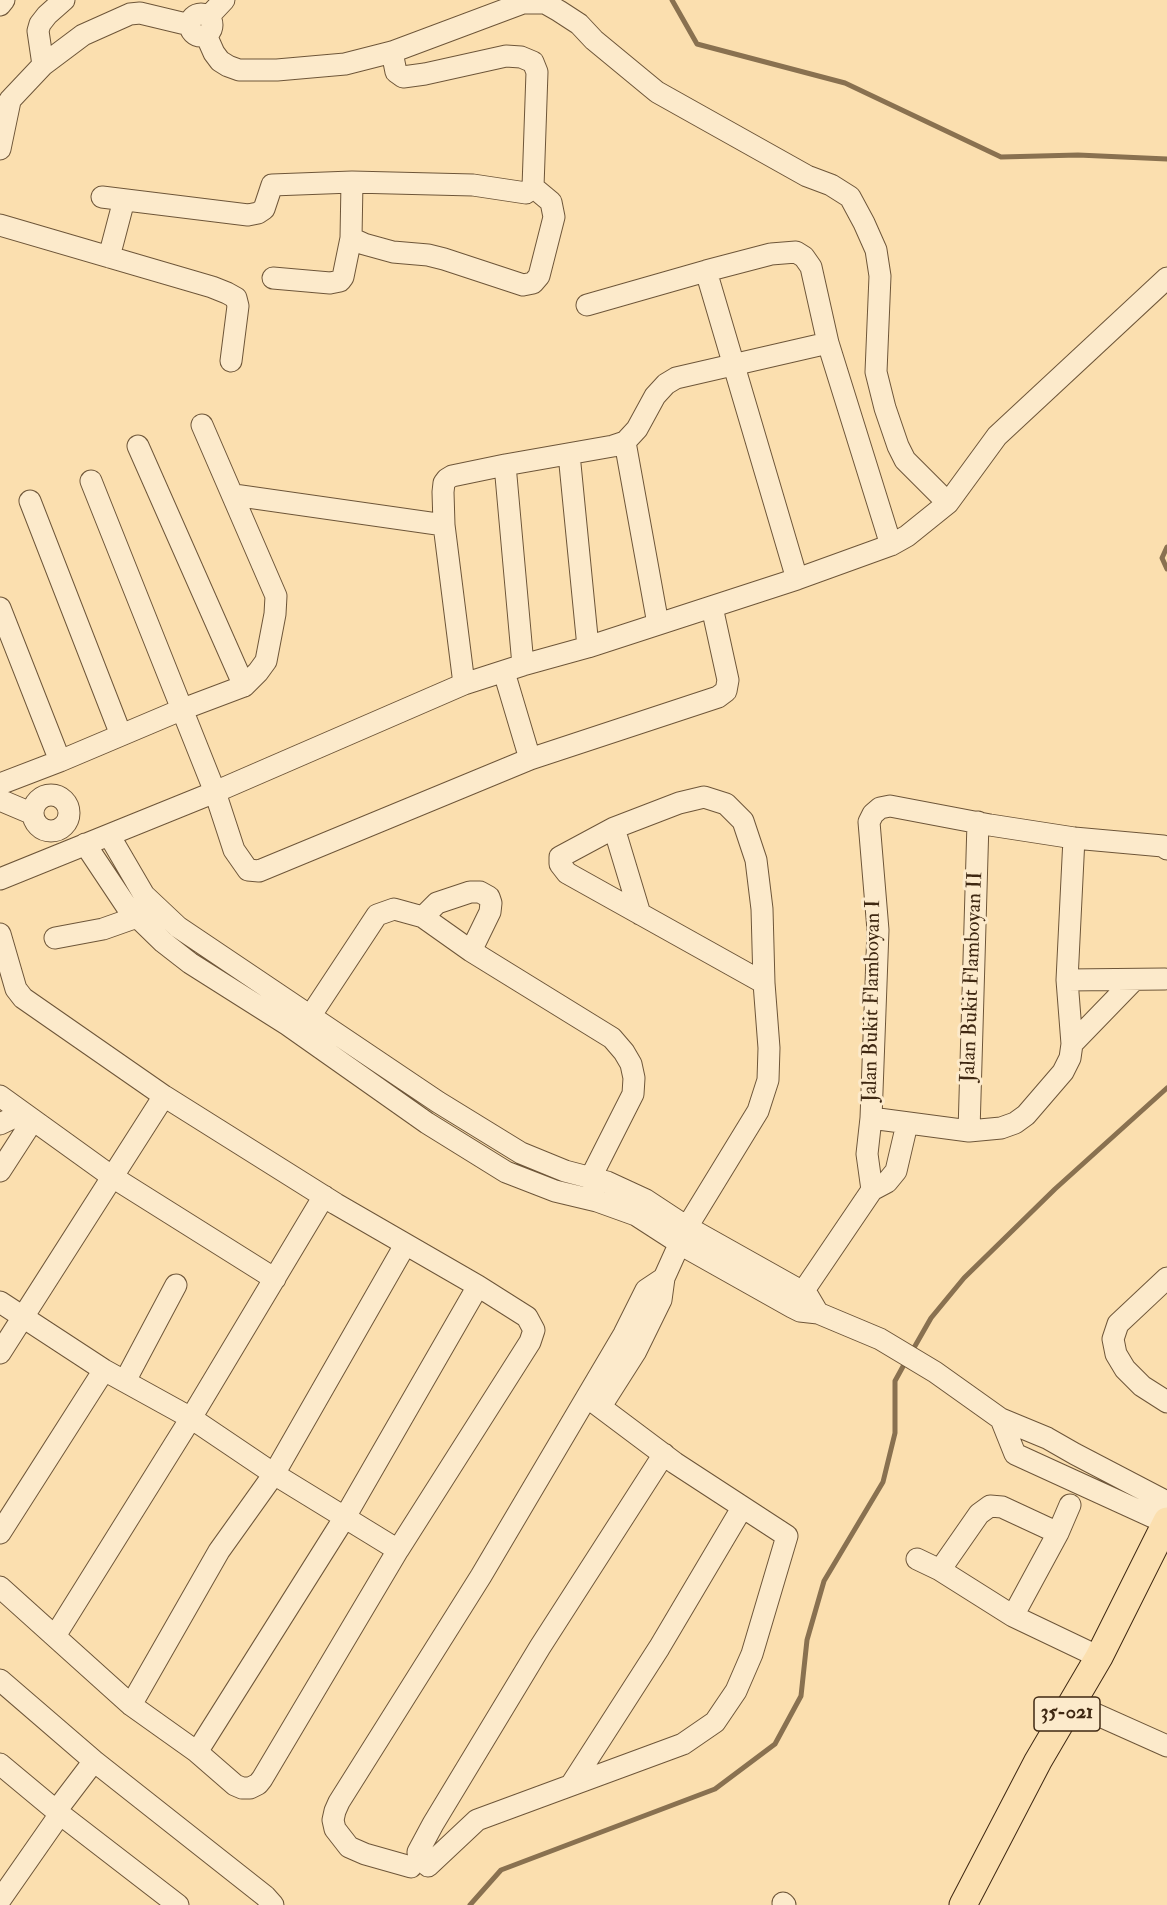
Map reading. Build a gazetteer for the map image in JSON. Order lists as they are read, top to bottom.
{
  "streets": {
    "main road": ["35-021"],
    "street": ["Jalan Bukit Flamboyan II", "Jalan Bukit Flamboyan I"]
  },
  "crossings": [
    ["Jalan Bukit Flamboyan II", "Jalan Bukit Flamboyan I"]
  ]
}
